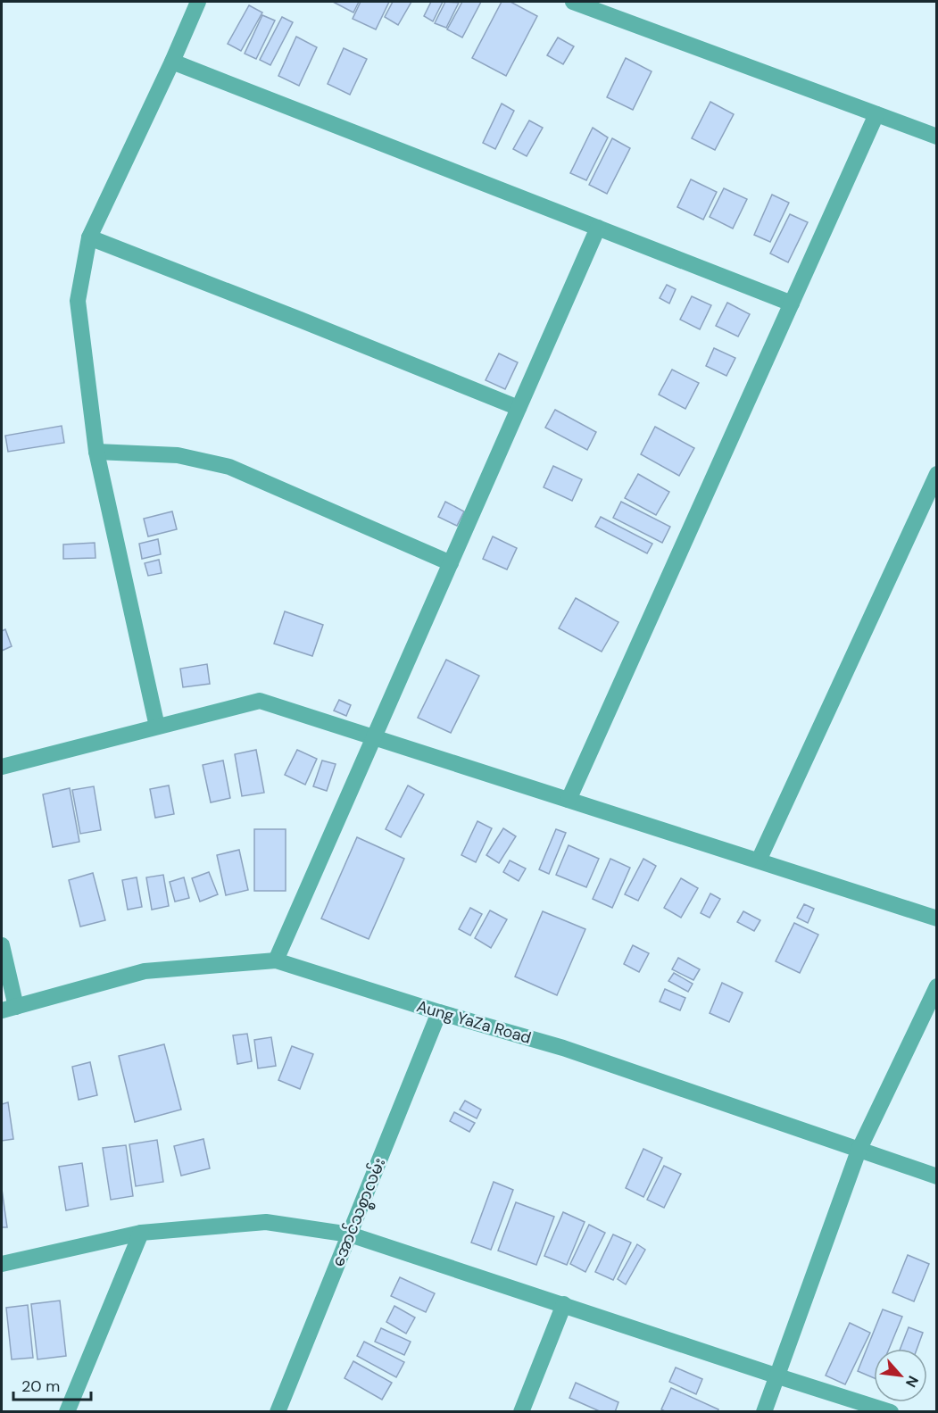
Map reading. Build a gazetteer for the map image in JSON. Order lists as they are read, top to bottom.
{
  "streets": {
    "street": ["Aung YaZa Road", "အောင်သစ္စာလမ်း"]
  },
  "crossings": [
    ["Aung YaZa Road", "အောင်သစ္စာလမ်း"]
  ],
  "scale_bar": "20 m",
  "north": "bottom right"
}
